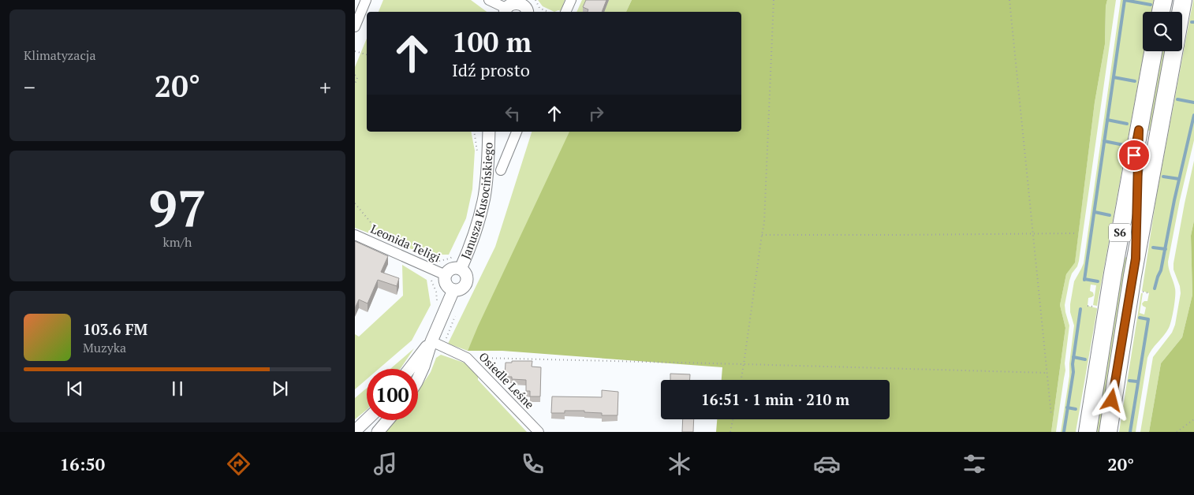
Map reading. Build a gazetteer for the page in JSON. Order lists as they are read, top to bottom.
{
  "streets": {
    "highway": ["S6"],
    "street": ["Janusza Kusocińskiego", "Leonida Teligi", "Osiedle Leśne"]
  },
  "crossings": [
    ["Janusza Kusocińskiego", "Leonida Teligi"]
  ],
  "page": {
    "tile": [
      "Klimatyzacja",
      ["97", "km/h"]
    ],
    "turn": ["100 m", "Idź prosto"],
    "heat": ["−", "20°", "+"],
    "song": ["103.6 FM", "Muzyka"],
    "limit": "100",
    "trip": "16:51 · 1 min · 210 m",
    "tabs": ["16:50", "20°"]
  }
}
